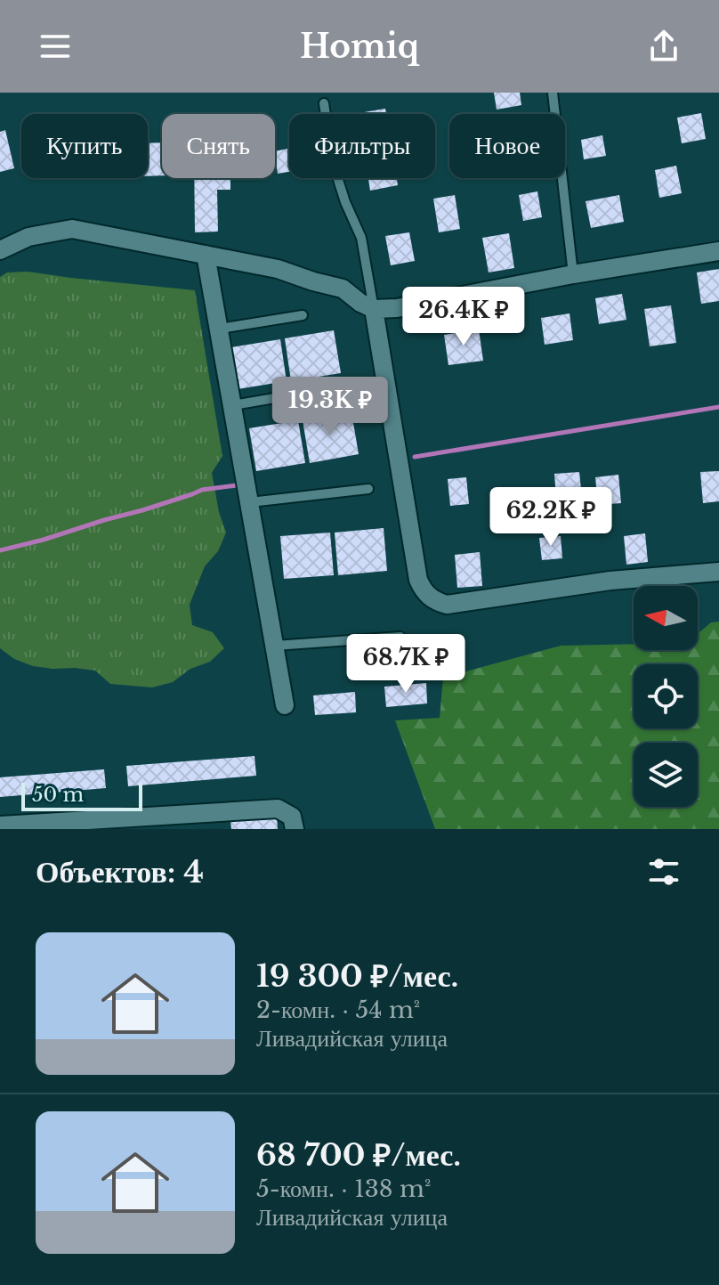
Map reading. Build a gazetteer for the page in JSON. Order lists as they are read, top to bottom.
{
  "scale_bar": "50 m",
  "north": "left",
  "page": {
    "header": "Homiq",
    "chip": [
      "Купить",
      "Снять",
      "Фильтры",
      "Новое"
    ],
    "price": [
      "26.4K ₽",
      "19.3K ₽",
      "62.2K ₽",
      "68.7K ₽"
    ],
    "scale": "50 m",
    "heading": "Объектов: 4",
    "list": [
      {
        "name": "19 300 ₽/мес.",
        "note": "2-комн. · 54 m² · Ливадийская улица"
      },
      {
        "name": "68 700 ₽/мес.",
        "note": "5-комн. · 138 m² · Ливадийская улица"
      }
    ]
  }
}
